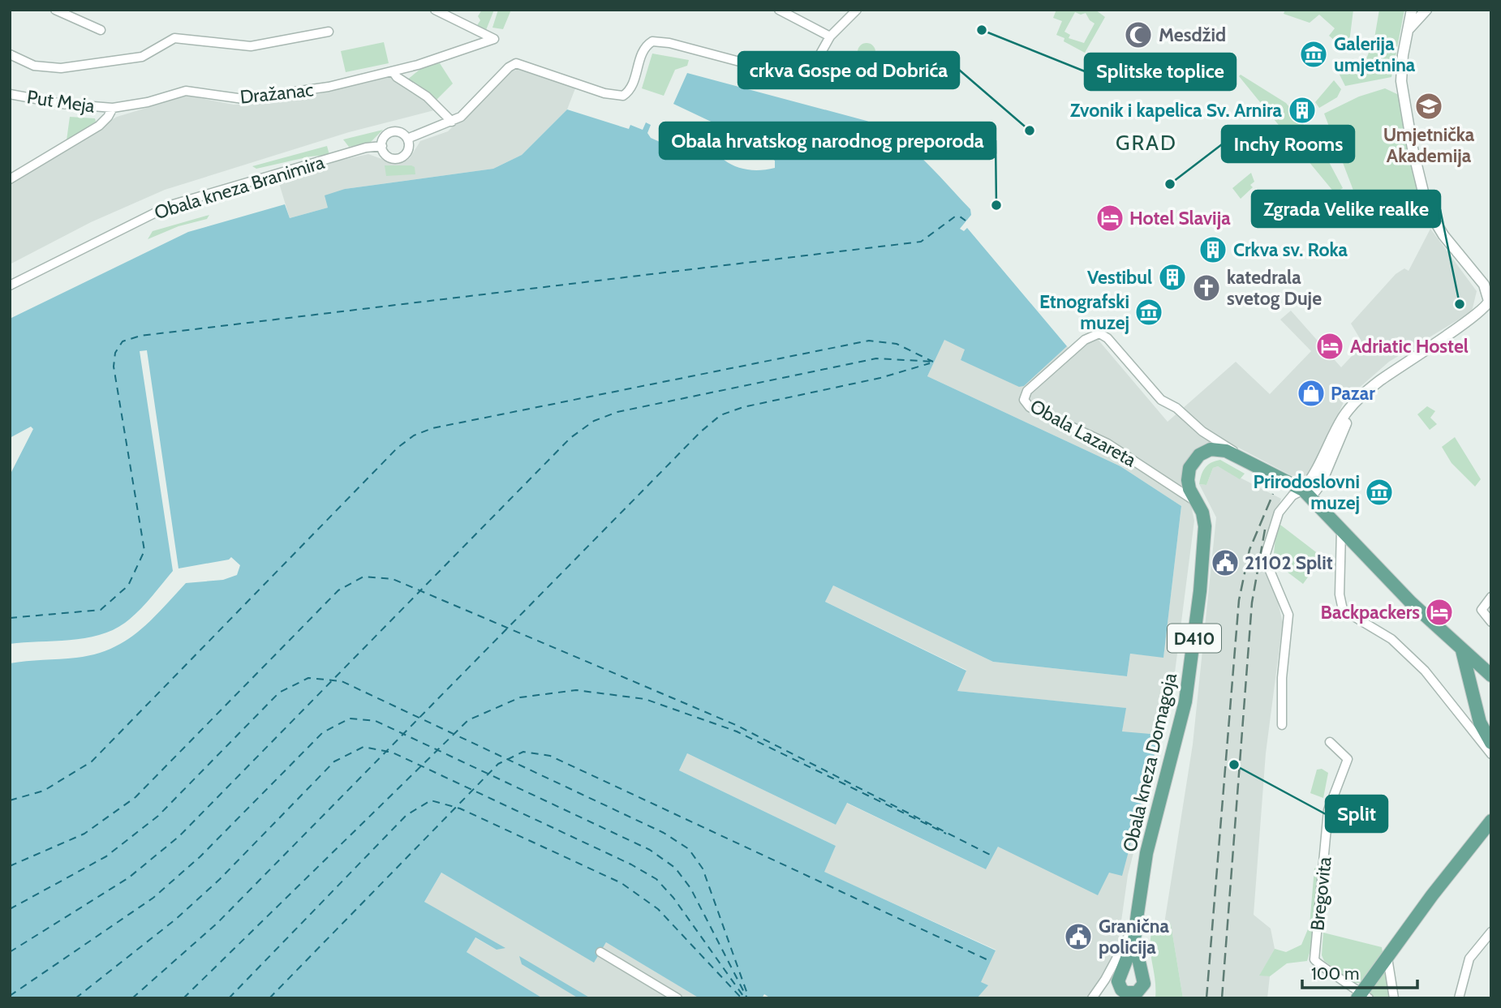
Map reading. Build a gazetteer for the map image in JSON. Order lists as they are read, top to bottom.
{
  "streets": {
    "main road": ["D410", "Obala kneza Domagoja"],
    "street": [
      "Dražanac",
      "Put Meja",
      "Obala kneza Branimira",
      "Obala Lazareta",
      "Bregovita"
    ]
  },
  "crossings": [
    ["Dražanac", "Put Meja"],
    ["Obala Lazareta", "D410"],
    ["Obala Lazareta", "Obala kneza Domagoja"],
    ["D410", "Obala kneza Domagoja"]
  ],
  "districts": ["GRAD"],
  "places": {
    "other": [
      "Splitske toplice",
      "crkva Gospe od Dobrića",
      "Inchy Rooms",
      "Obala hrvatskog narodnog preporoda",
      "Zgrada Velike realke",
      "Split"
    ],
    "mosque": ["Mesdžid"],
    "museum": ["Galerija umjetnina", "Etnografski muzej", "Prirodoslovni muzej"],
    "school or university": ["Umjetnička Akademija"],
    "building": ["Zvonik i kapelica Sv. Arnira", "Crkva sv. Roka", "Vestibul"],
    "hotel": ["Hotel Slavija", "Adriatic Hostel", "Backpackers"],
    "church": ["katedrala svetog Duje"],
    "shop": ["Pazar"],
    "public building": ["21102 Split", "Granična policija"]
  },
  "scale_bar": "100 m"
}
